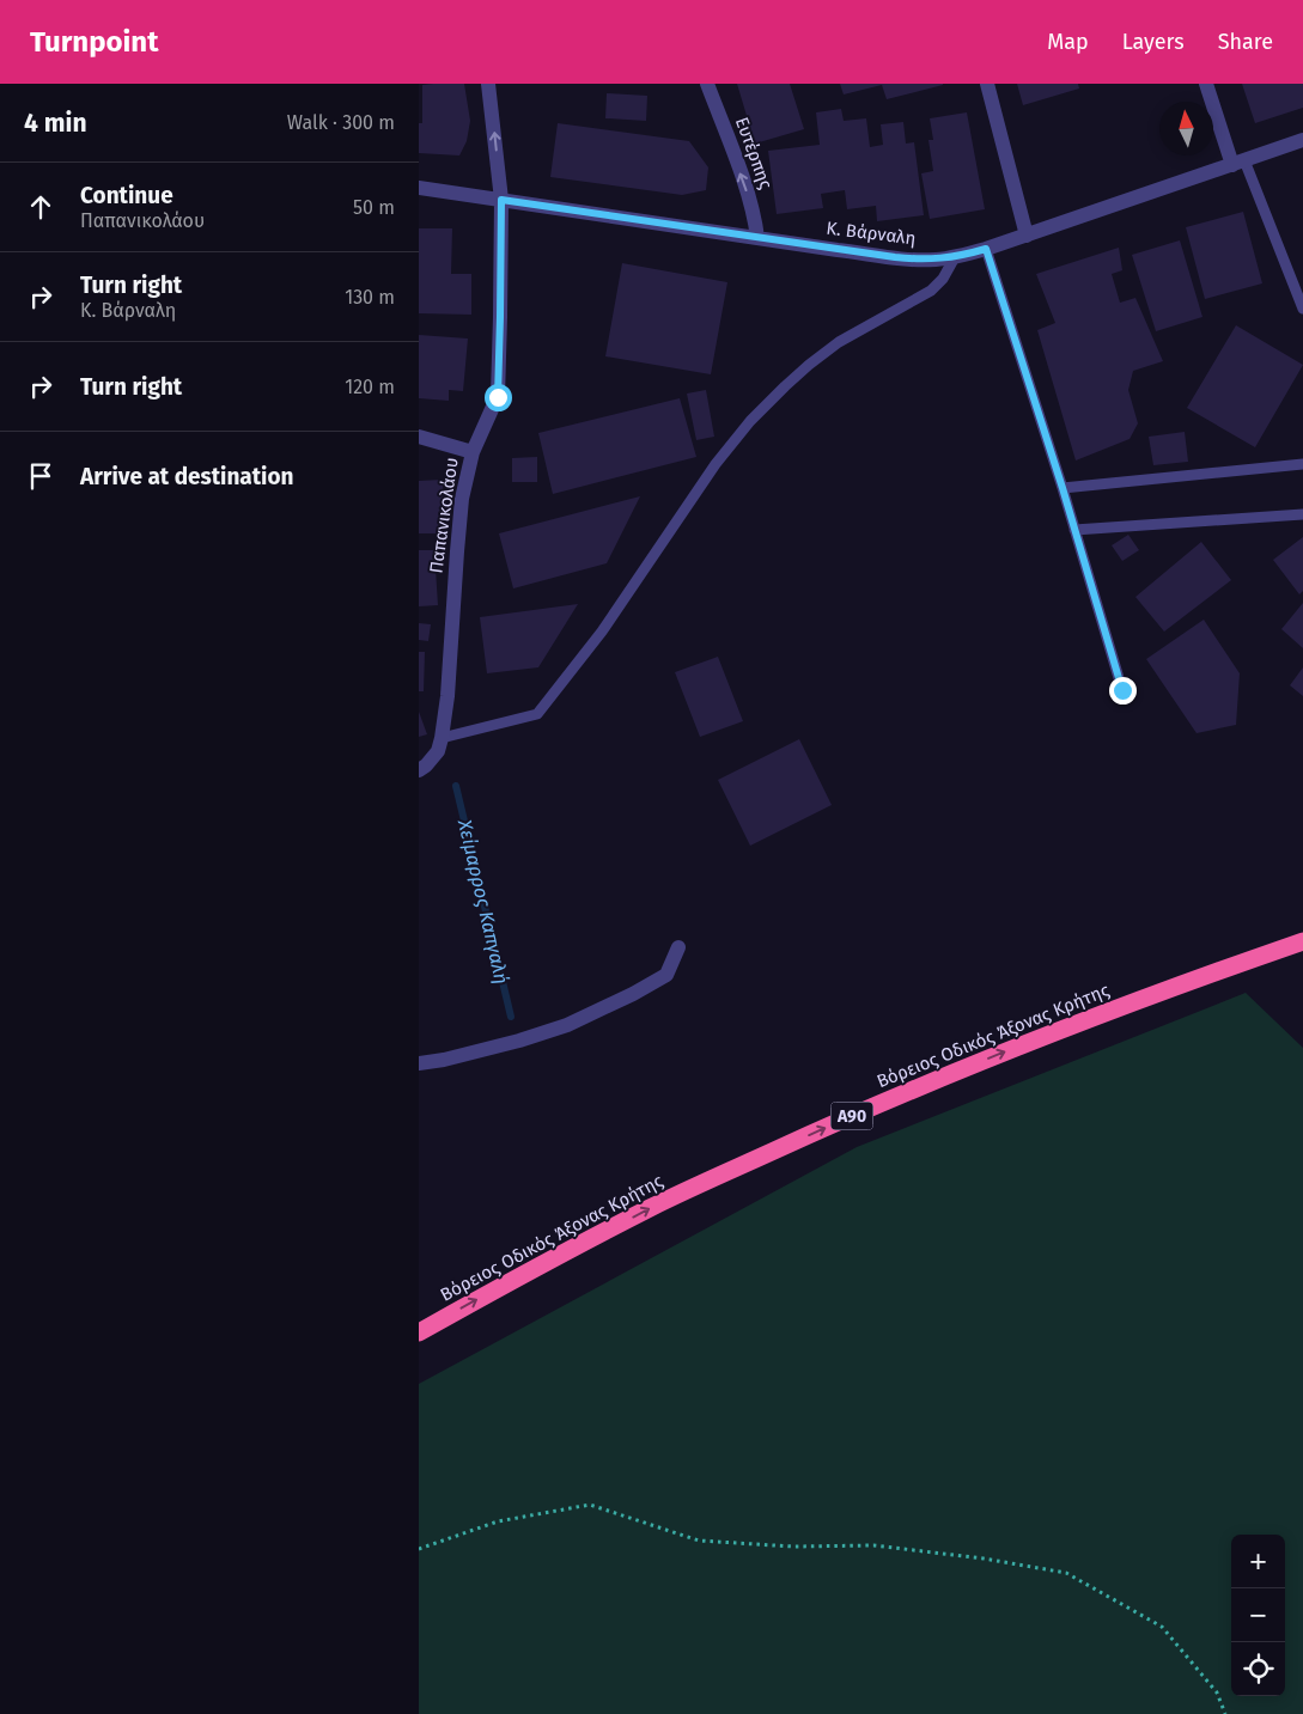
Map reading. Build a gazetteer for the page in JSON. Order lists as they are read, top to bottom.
{
  "streets": {
    "highway": ["Βόρειος Οδικός Άξονας Κρήτης", "Α90"],
    "street": ["Ευτέρπης", "Κ. Βάρναλη", "Παπανικολάου"]
  },
  "crossings": [
    ["Ευτέρπης", "Κ. Βάρναλη"],
    ["Κ. Βάρναλη", "Παπανικολάου"]
  ],
  "one_way": ["Ευτέρπης", "Βόρειος Οδικός Άξονας Κρήτης"],
  "water": ["Χείμαρρος Καπγαλή"],
  "north": "top",
  "page": {
    "header": "Turnpoint",
    "nav": ["Map", "Layers", "Share"],
    "heading": ["4 min", "Walk · 300 m"],
    "list": [
      ["Continue", "Παπανικολάου", "50 m"],
      ["Turn right", "Κ. Βάρναλη", "130 m"],
      ["Turn right", "120 m"],
      "Arrive at destination"
    ],
    "map_buttons": ["+", "−"]
  }
}
